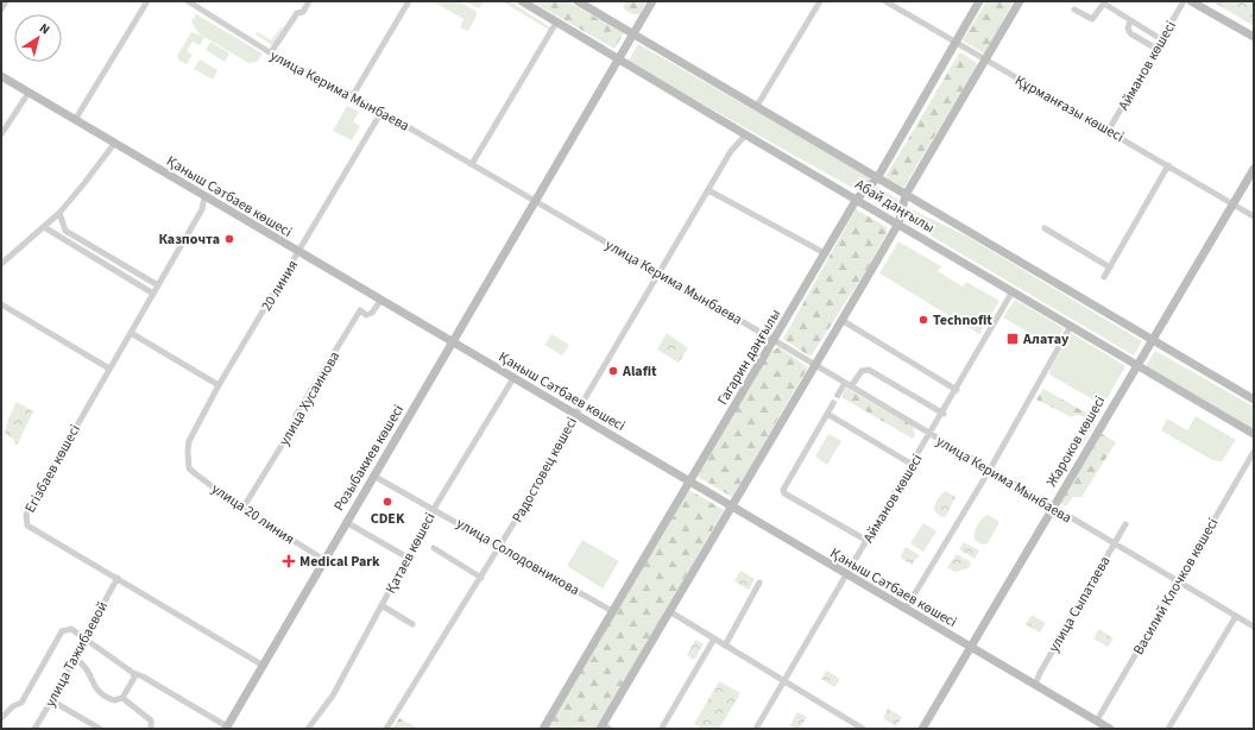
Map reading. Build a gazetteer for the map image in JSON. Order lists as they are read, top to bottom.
{
  "streets": {
    "main road": [
      "Қаныш Сәтбаев көшесі",
      "Абай даңғылы",
      "Гагарин даңғылы",
      "Жароков көшесі",
      "Розыбакиев көшесі"
    ],
    "street": [
      "Айманов көшесі",
      "улица Керима Мынбаева",
      "Құрманғазы көшесі",
      "20 линия",
      "улица Хусаинова",
      "Егізбаев көшесі",
      "Радостовец көшесі",
      "улица 20 линия",
      "Қатаев көшесі",
      "улица Солодовникова",
      "Василий Клочков көшесі",
      "улица Сыпатаева",
      "улица Тажибаевой"
    ]
  },
  "crossings": [
    ["Айманов көшесі", "улица Керима Мынбаева"],
    ["Айманов көшесі", "Құрманғазы көшесі"],
    ["Айманов көшесі", "Қаныш Сәтбаев көшесі"],
    ["Айманов көшесі", "Абай даңғылы"],
    ["улица Керима Мынбаева", "20 линия"],
    ["улица Керима Мынбаева", "Гагарин даңғылы"],
    ["улица Керима Мынбаева", "Жароков көшесі"],
    ["улица Керима Мынбаева", "Розыбакиев көшесі"],
    ["улица Керима Мынбаева", "Радостовец көшесі"],
    ["улица Керима Мынбаева", "Василий Клочков көшесі"],
    ["улица Керима Мынбаева", "улица Сыпатаева"],
    ["Құрманғазы көшесі", "Гагарин даңғылы"],
    ["Құрманғазы көшесі", "Жароков көшесі"],
    ["Қаныш Сәтбаев көшесі", "20 линия"],
    ["Қаныш Сәтбаев көшесі", "Гагарин даңғылы"],
    ["Қаныш Сәтбаев көшесі", "улица Хусаинова"],
    ["Қаныш Сәтбаев көшесі", "Жароков көшесі"],
    ["Қаныш Сәтбаев көшесі", "Розыбакиев көшесі"],
    ["Қаныш Сәтбаев көшесі", "Егізбаев көшесі"],
    ["Қаныш Сәтбаев көшесі", "Радостовец көшесі"],
    ["Қаныш Сәтбаев көшесі", "Қатаев көшесі"],
    ["Қаныш Сәтбаев көшесі", "Василий Клочков көшесі"],
    ["Қаныш Сәтбаев көшесі", "улица Сыпатаева"],
    ["Абай даңғылы", "Гагарин даңғылы"],
    ["Абай даңғылы", "Жароков көшесі"],
    ["Абай даңғылы", "Розыбакиев көшесі"],
    ["Абай даңғылы", "Радостовец көшесі"],
    ["20 линия", "улица 20 линия"],
    ["Гагарин даңғылы", "улица Солодовникова"],
    ["улица Хусаинова", "улица 20 линия"],
    ["Розыбакиев көшесі", "Егізбаев көшесі"],
    ["Розыбакиев көшесі", "улица 20 линия"],
    ["Розыбакиев көшесі", "улица Солодовникова"],
    ["Егізбаев көшесі", "улица Тажибаевой"],
    ["Радостовец көшесі", "улица Солодовникова"],
    ["Қатаев көшесі", "улица Солодовникова"]
  ],
  "places": {
    "other": [
      "Казпочта",
      "Technofit",
      "Alafit",
      "CDEK"
    ],
    "transit": ["Алатау"],
    "health": ["Medical Park"]
  },
  "north": "top right"
}
